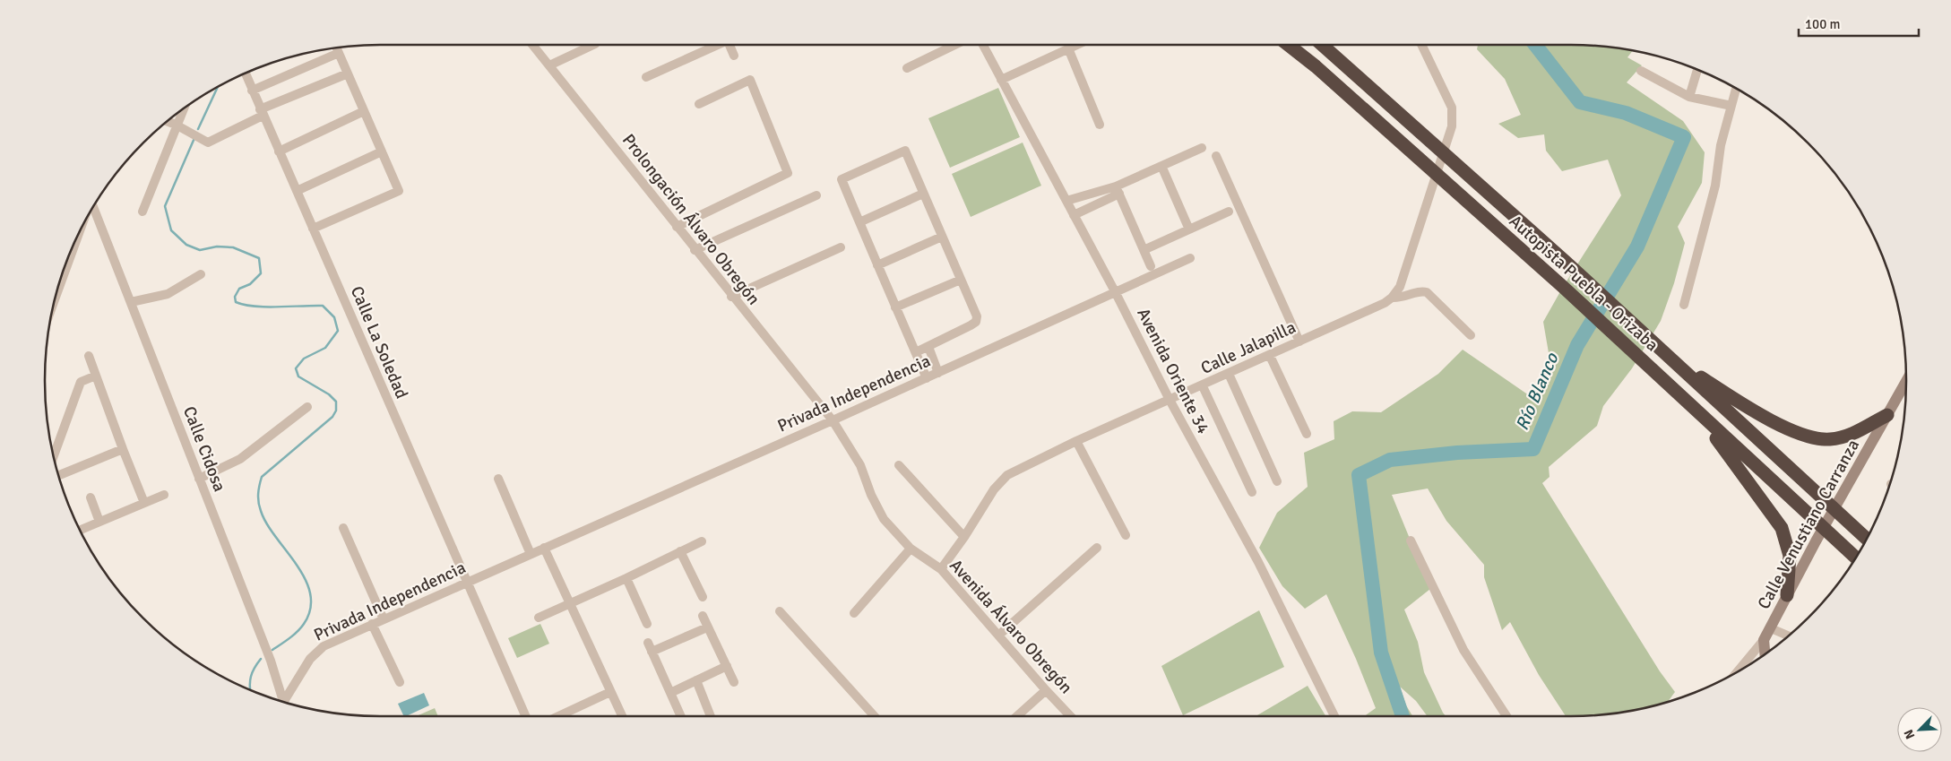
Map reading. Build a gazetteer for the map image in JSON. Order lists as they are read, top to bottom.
{
  "streets": {
    "highway": ["Autopista Puebla - Orizaba"],
    "street": [
      "Prolongación Álvaro Obregón",
      "Calle La Soledad",
      "Calle Jalapilla",
      "Avenida Oriente 34",
      "Privada Independencia",
      "Calle Cidosa",
      "Calle Venustiano Carranza",
      "Avenida Álvaro Obregón"
    ]
  },
  "crossings": [
    ["Prolongación Álvaro Obregón", "Privada Independencia"],
    ["Prolongación Álvaro Obregón", "Avenida Álvaro Obregón"],
    ["Calle La Soledad", "Privada Independencia"],
    ["Calle Jalapilla", "Avenida Oriente 34"],
    ["Calle Jalapilla", "Avenida Álvaro Obregón"],
    ["Avenida Oriente 34", "Privada Independencia"],
    ["Privada Independencia", "Avenida Álvaro Obregón"]
  ],
  "water": ["Río Blanco"],
  "scale_bar": "100 m",
  "north": "bottom left"
}
